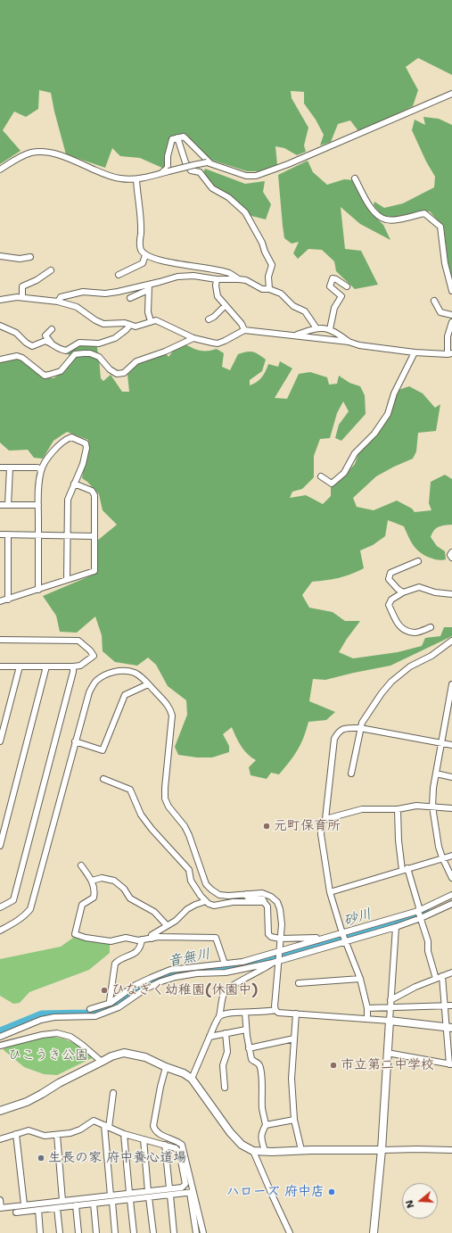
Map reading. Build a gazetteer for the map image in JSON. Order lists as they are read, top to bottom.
{
  "water": ["砂川", "音無川"],
  "parks": ["ひこうき公園"],
  "places": [
    "元町保育所",
    "ひなぎく幼稚園(休園中)",
    "市立第二中学校",
    "生長の家 府中養心道場",
    "ハローズ 府中店"
  ],
  "north": "left"
}
